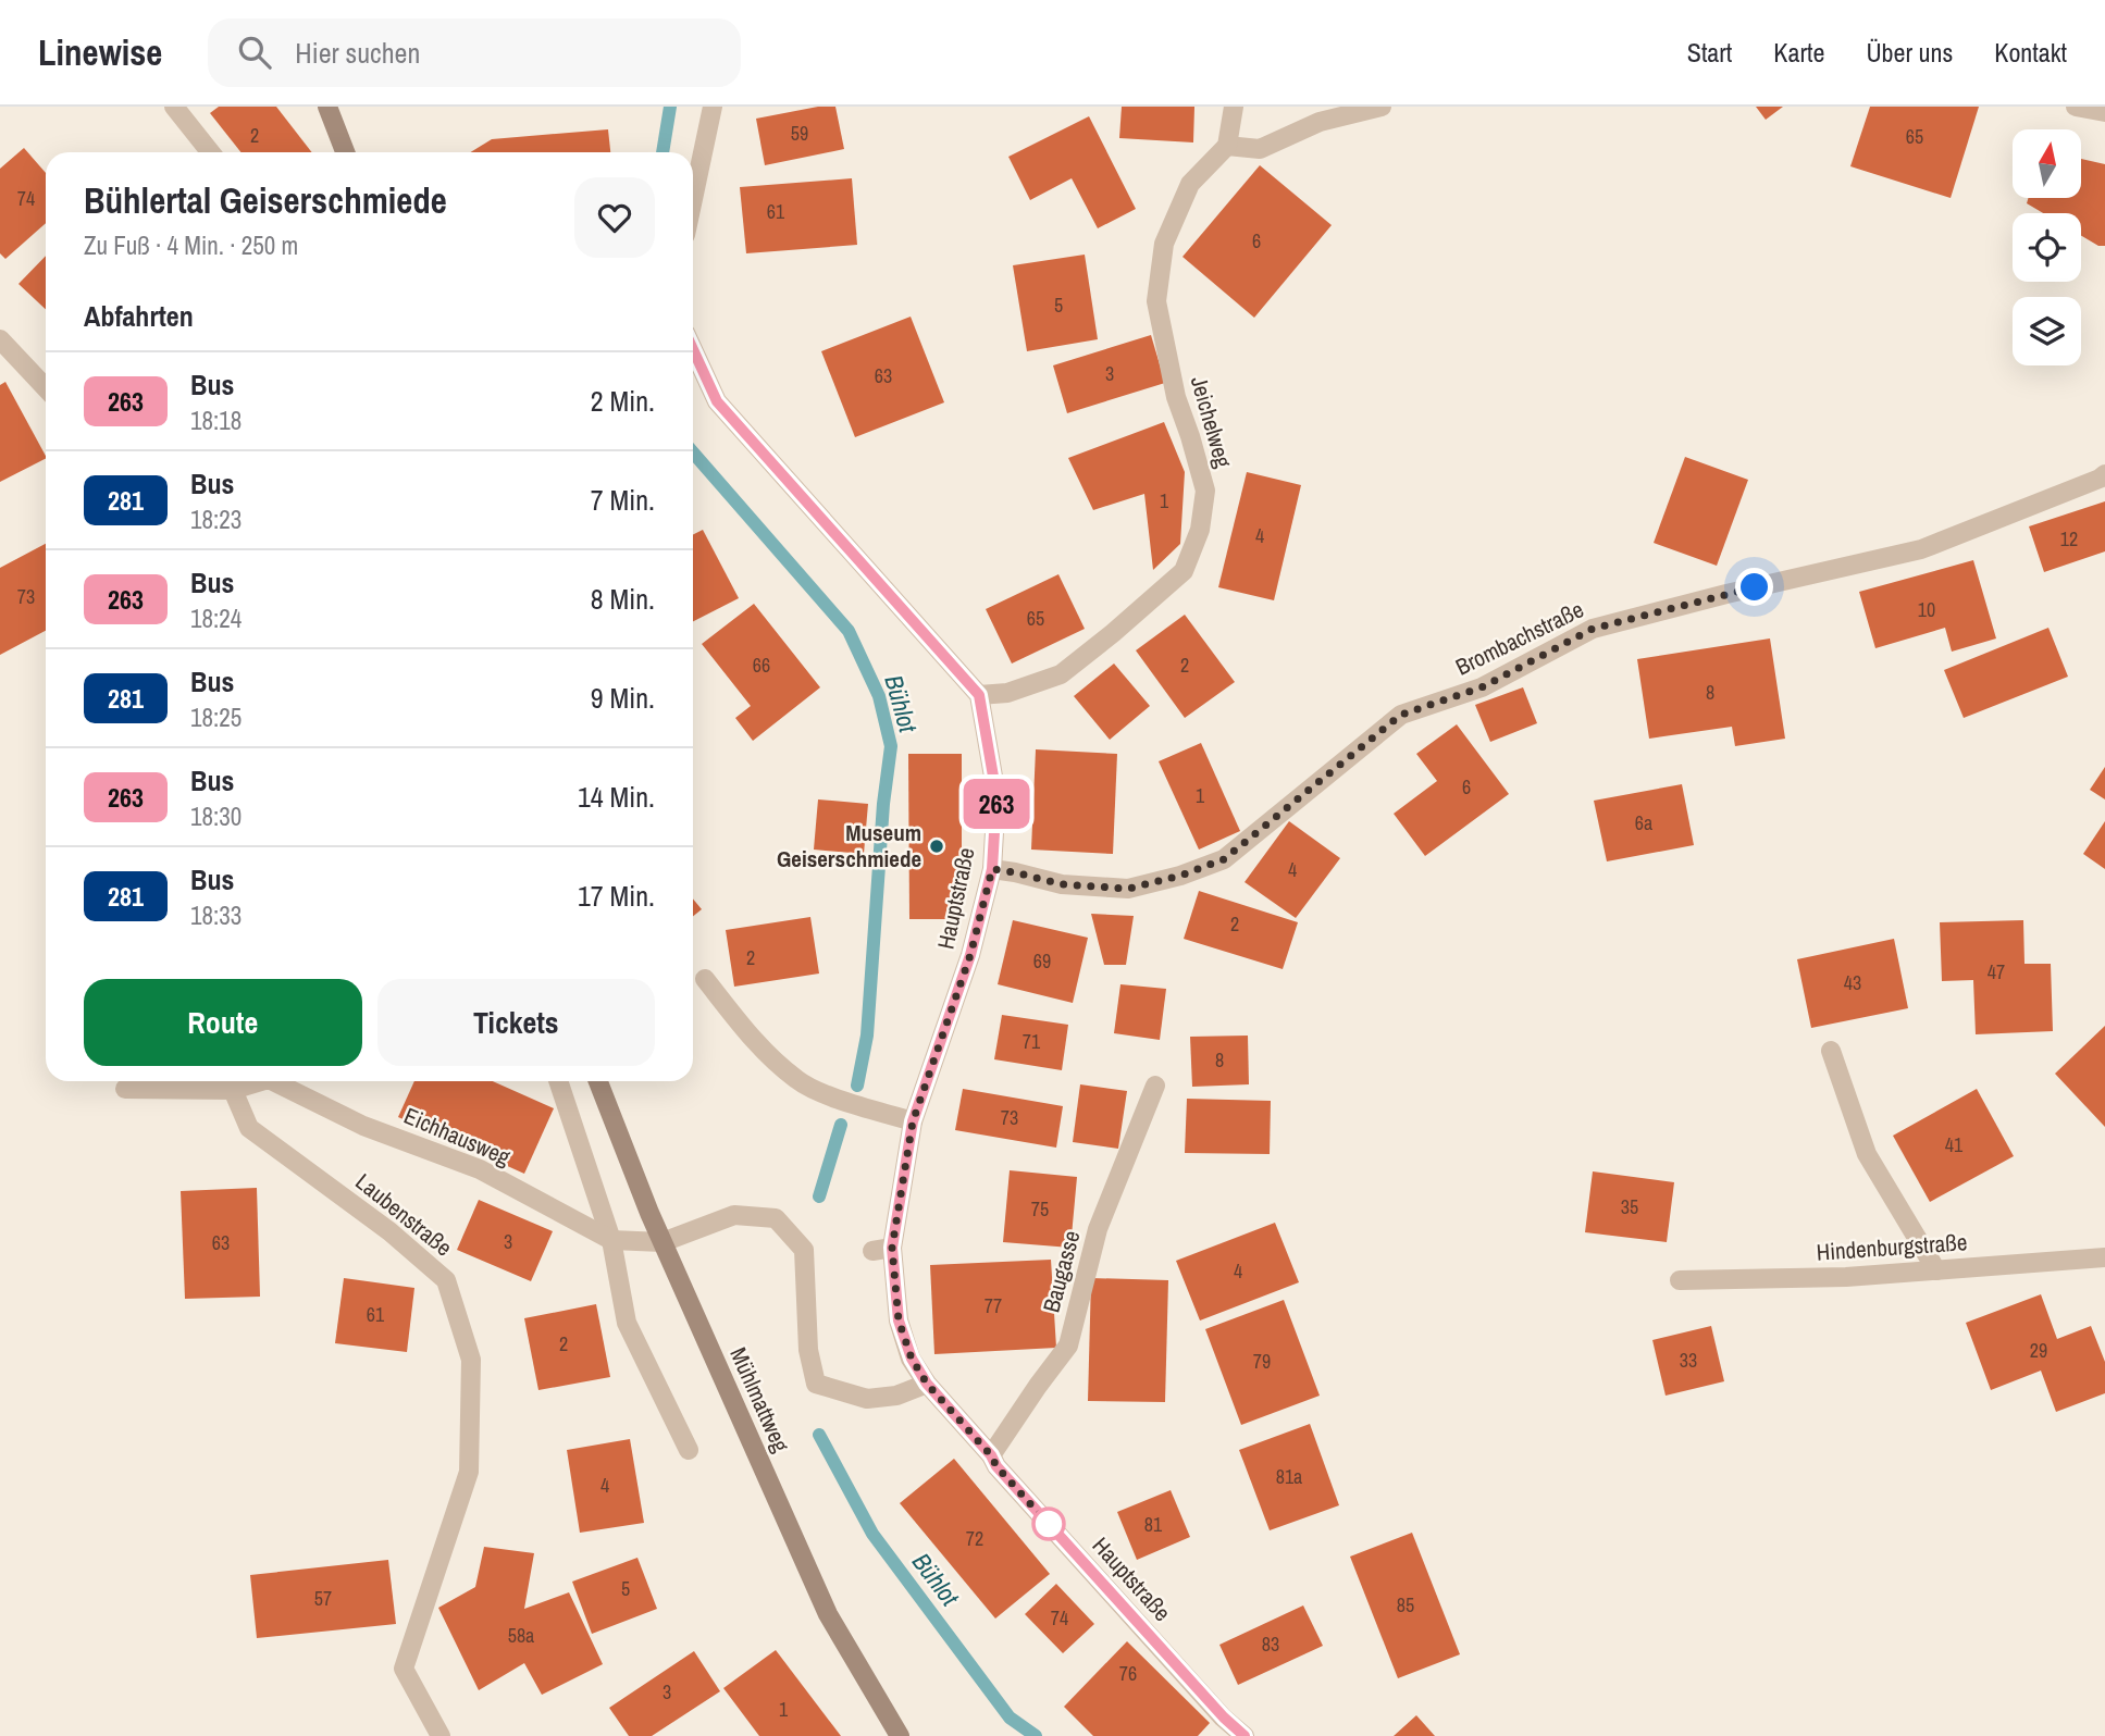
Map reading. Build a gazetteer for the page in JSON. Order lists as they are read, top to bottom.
{
  "streets": {
    "main road": ["Mühlmattweg"],
    "street": [
      "Jeichelweg",
      "Brombachstraße",
      "Hauptstraße",
      "Eichhausweg",
      "Laubenstraße",
      "Hindenburgstraße",
      "Baugasse"
    ]
  },
  "crossings": [
    ["Jeichelweg", "Hauptstraße"],
    ["Brombachstraße", "Hauptstraße"],
    ["Hauptstraße", "Baugasse"],
    ["Eichhausweg", "Laubenstraße"],
    ["Eichhausweg", "Mühlmattweg"]
  ],
  "water": ["Bühlot"],
  "places": ["Museum Geiserschmiede"],
  "lines": ["bus line 263"],
  "house_numbers": [
    "59",
    "2",
    "65",
    "74",
    "61",
    "6",
    "5",
    "3",
    "63",
    "1",
    "4",
    "12",
    "73",
    "10",
    "65",
    "66",
    "2",
    "8",
    "6",
    "1",
    "6a",
    "4",
    "2",
    "2",
    "69",
    "47",
    "43",
    "71",
    "8",
    "73",
    "41",
    "35",
    "75",
    "3",
    "63",
    "4",
    "77",
    "61",
    "2",
    "29",
    "33",
    "79",
    "81a",
    "4",
    "81",
    "72",
    "5",
    "57",
    "85",
    "74",
    "58a",
    "83",
    "76",
    "3",
    "1"
  ],
  "north": "top",
  "page": {
    "header": "Linewise",
    "search": "Hier suchen",
    "nav": [
      "Start",
      "Karte",
      "Über uns",
      "Kontakt"
    ],
    "on_map": "263",
    "heading": [
      ["Bühlertal Geiserschmiede", "Zu Fuß · 4 Min. · 250 m"],
      "Abfahrten"
    ],
    "list": [
      {
        "mark": "263",
        "name": "Bus",
        "note": "18:18",
        "value": "2 Min."
      },
      {
        "mark": "281",
        "name": "Bus",
        "note": "18:23",
        "value": "7 Min."
      },
      {
        "mark": "263",
        "name": "Bus",
        "note": "18:24",
        "value": "8 Min."
      },
      {
        "mark": "281",
        "name": "Bus",
        "note": "18:25",
        "value": "9 Min."
      },
      {
        "mark": "263",
        "name": "Bus",
        "note": "18:30",
        "value": "14 Min."
      },
      {
        "mark": "281",
        "name": "Bus",
        "note": "18:33",
        "value": "17 Min."
      }
    ],
    "buttons": ["Route", "Tickets"]
  }
}
